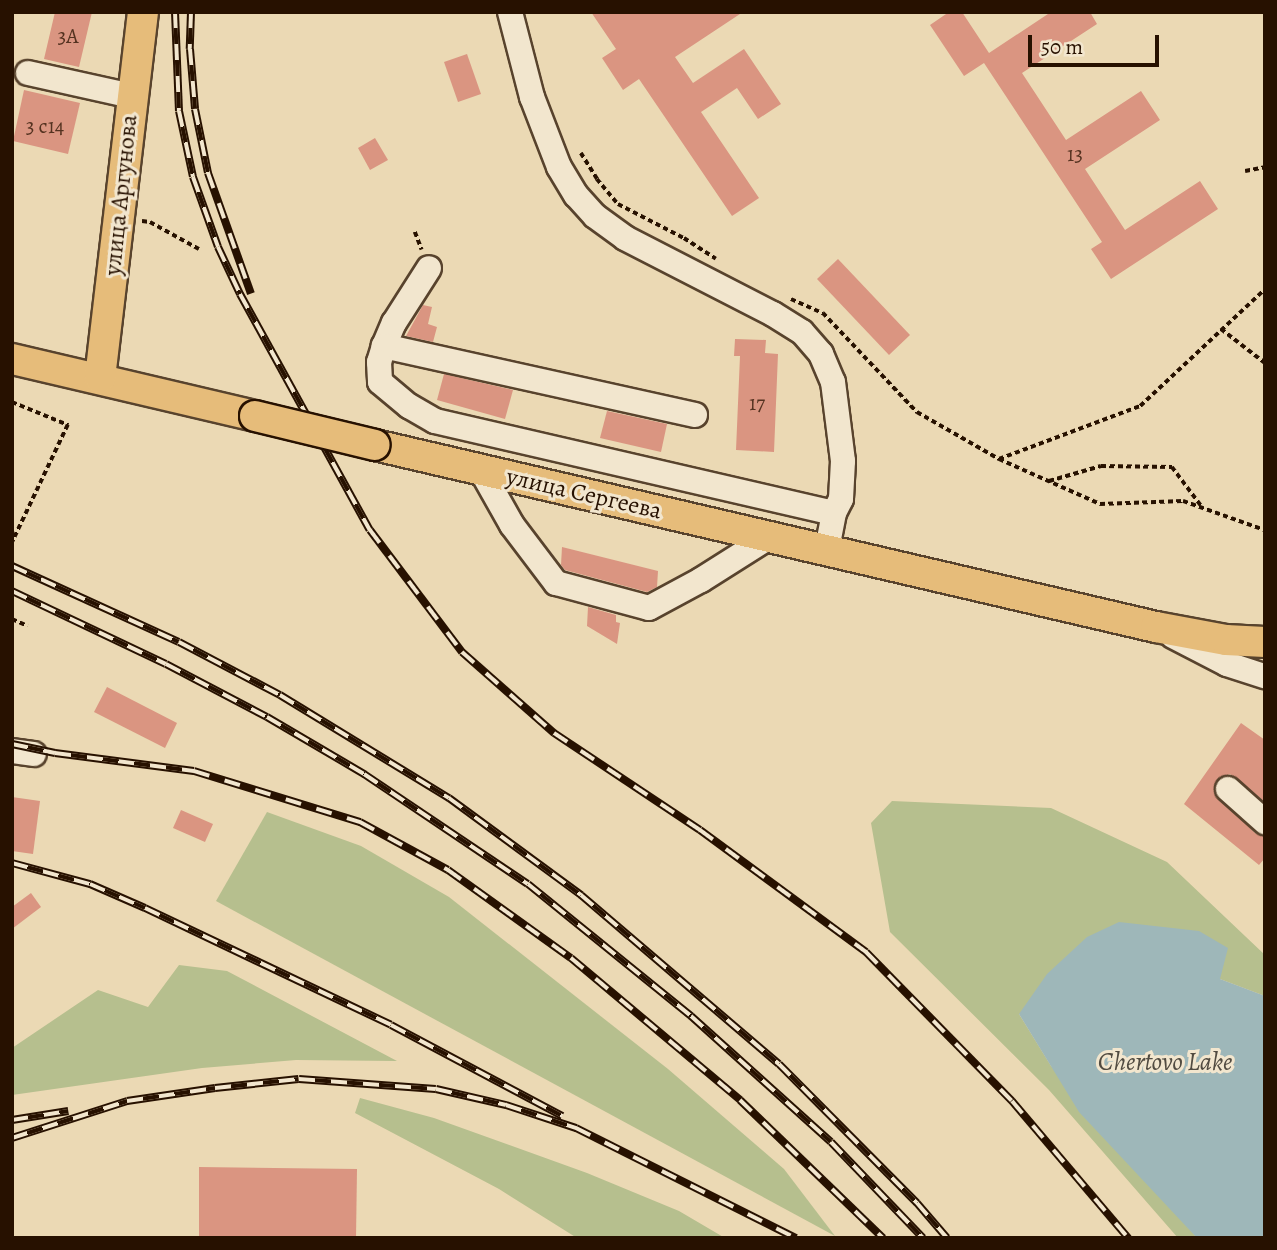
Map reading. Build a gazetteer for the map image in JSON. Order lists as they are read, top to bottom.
{
  "streets": {
    "main road": ["улица Аргунова", "улица Сергеева"]
  },
  "crossings": [
    ["улица Аргунова", "улица Сергеева"]
  ],
  "water": ["Chertovo Lake"],
  "house_numbers": [
    "3А",
    "3 с14",
    "13",
    "17"
  ],
  "scale_bar": "50 m"
}
